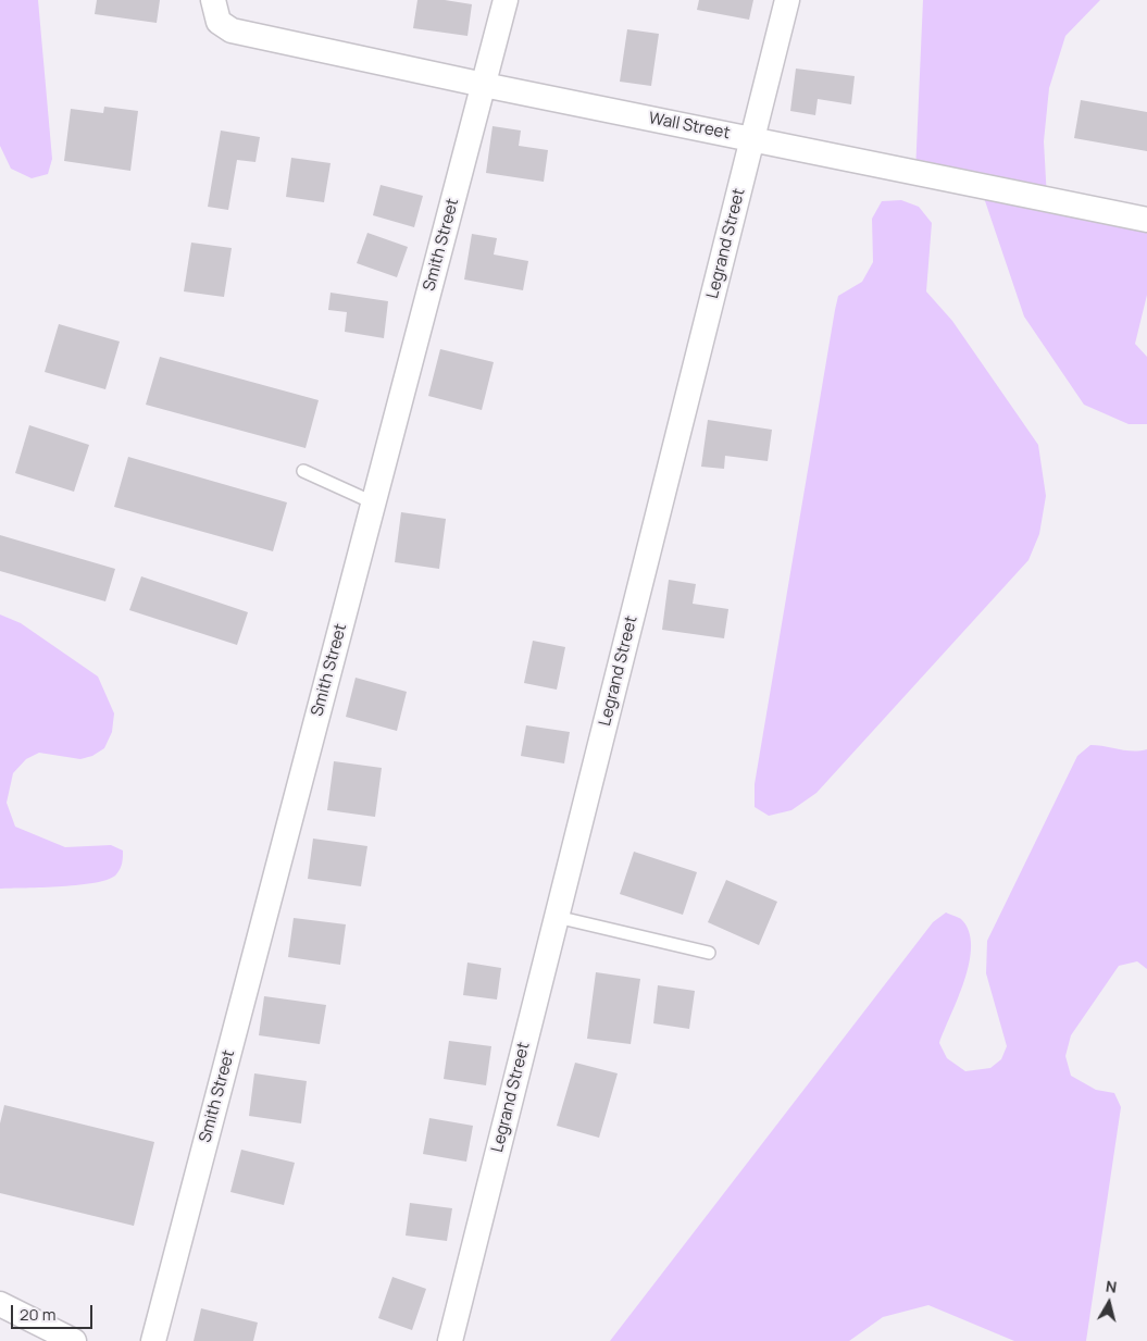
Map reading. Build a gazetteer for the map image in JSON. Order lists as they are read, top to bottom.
{
  "streets": {
    "street": ["Wall Street", "Legrand Street", "Smith Street"]
  },
  "crossings": [
    ["Wall Street", "Legrand Street"],
    ["Wall Street", "Smith Street"]
  ],
  "scale_bar": "20 m",
  "north": "top"
}
